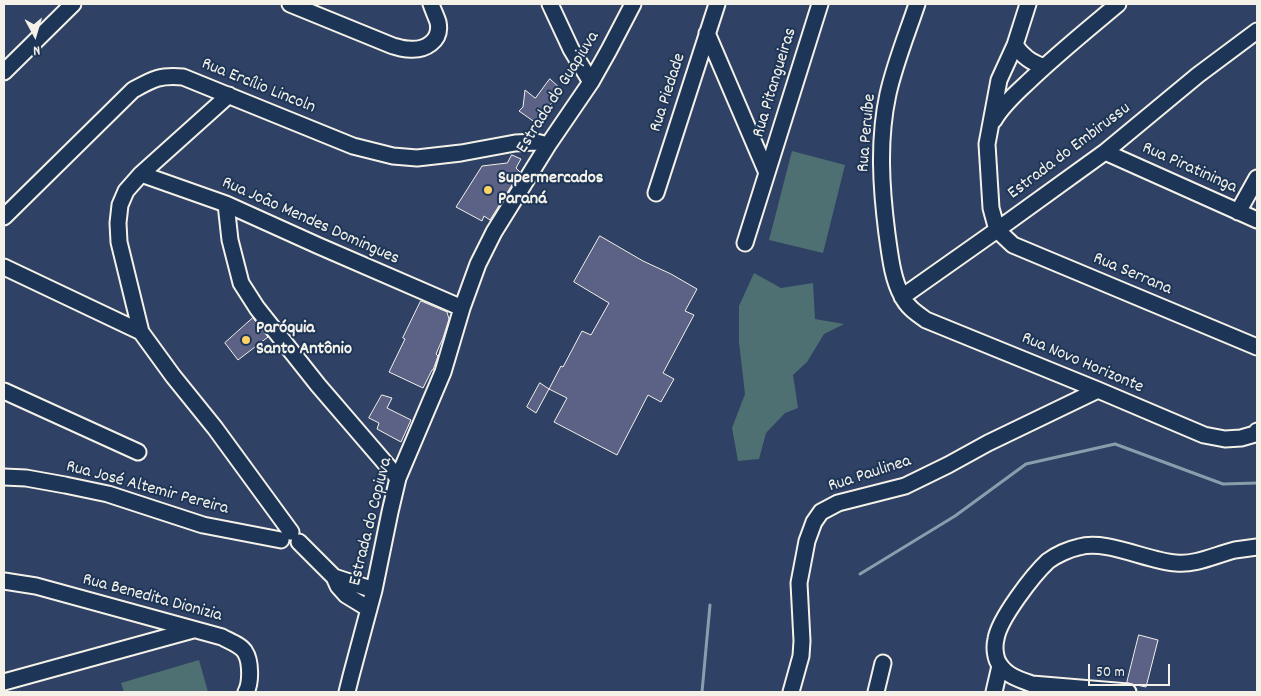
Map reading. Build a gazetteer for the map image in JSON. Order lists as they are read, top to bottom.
{
  "streets": {
    "street": [
      "Rua Pitangueiras",
      "Rua Ercílio Lincoln",
      "Estrada do Guapiuva",
      "Rua Piedade",
      "Rua Peruíbe",
      "Estrada do Embirussu",
      "Rua Piratininga",
      "Rua João Mendes Domingues",
      "Rua Serrana",
      "Rua Novo Horizonte",
      "Rua Paulinea",
      "Rua José Altemir Pereira",
      "Estrada do Copiuva",
      "Rua Benedita Dionizia"
    ]
  },
  "crossings": [
    ["Rua Pitangueiras", "Rua Piedade"],
    ["Rua Ercílio Lincoln", "Estrada do Guapiuva"],
    ["Estrada do Guapiuva", "Rua João Mendes Domingues"],
    ["Estrada do Guapiuva", "Estrada do Copiuva"],
    ["Rua Peruíbe", "Estrada do Embirussu"],
    ["Rua Peruíbe", "Rua Novo Horizonte"],
    ["Estrada do Embirussu", "Rua Piratininga"],
    ["Estrada do Embirussu", "Rua Serrana"],
    ["Estrada do Embirussu", "Rua Novo Horizonte"],
    ["Rua João Mendes Domingues", "Estrada do Copiuva"],
    ["Rua Novo Horizonte", "Rua Paulinea"]
  ],
  "places": ["Supermercados Paraná", "Paróquia Santo Antônio"],
  "scale_bar": "50 m",
  "north": "bottom"
}
